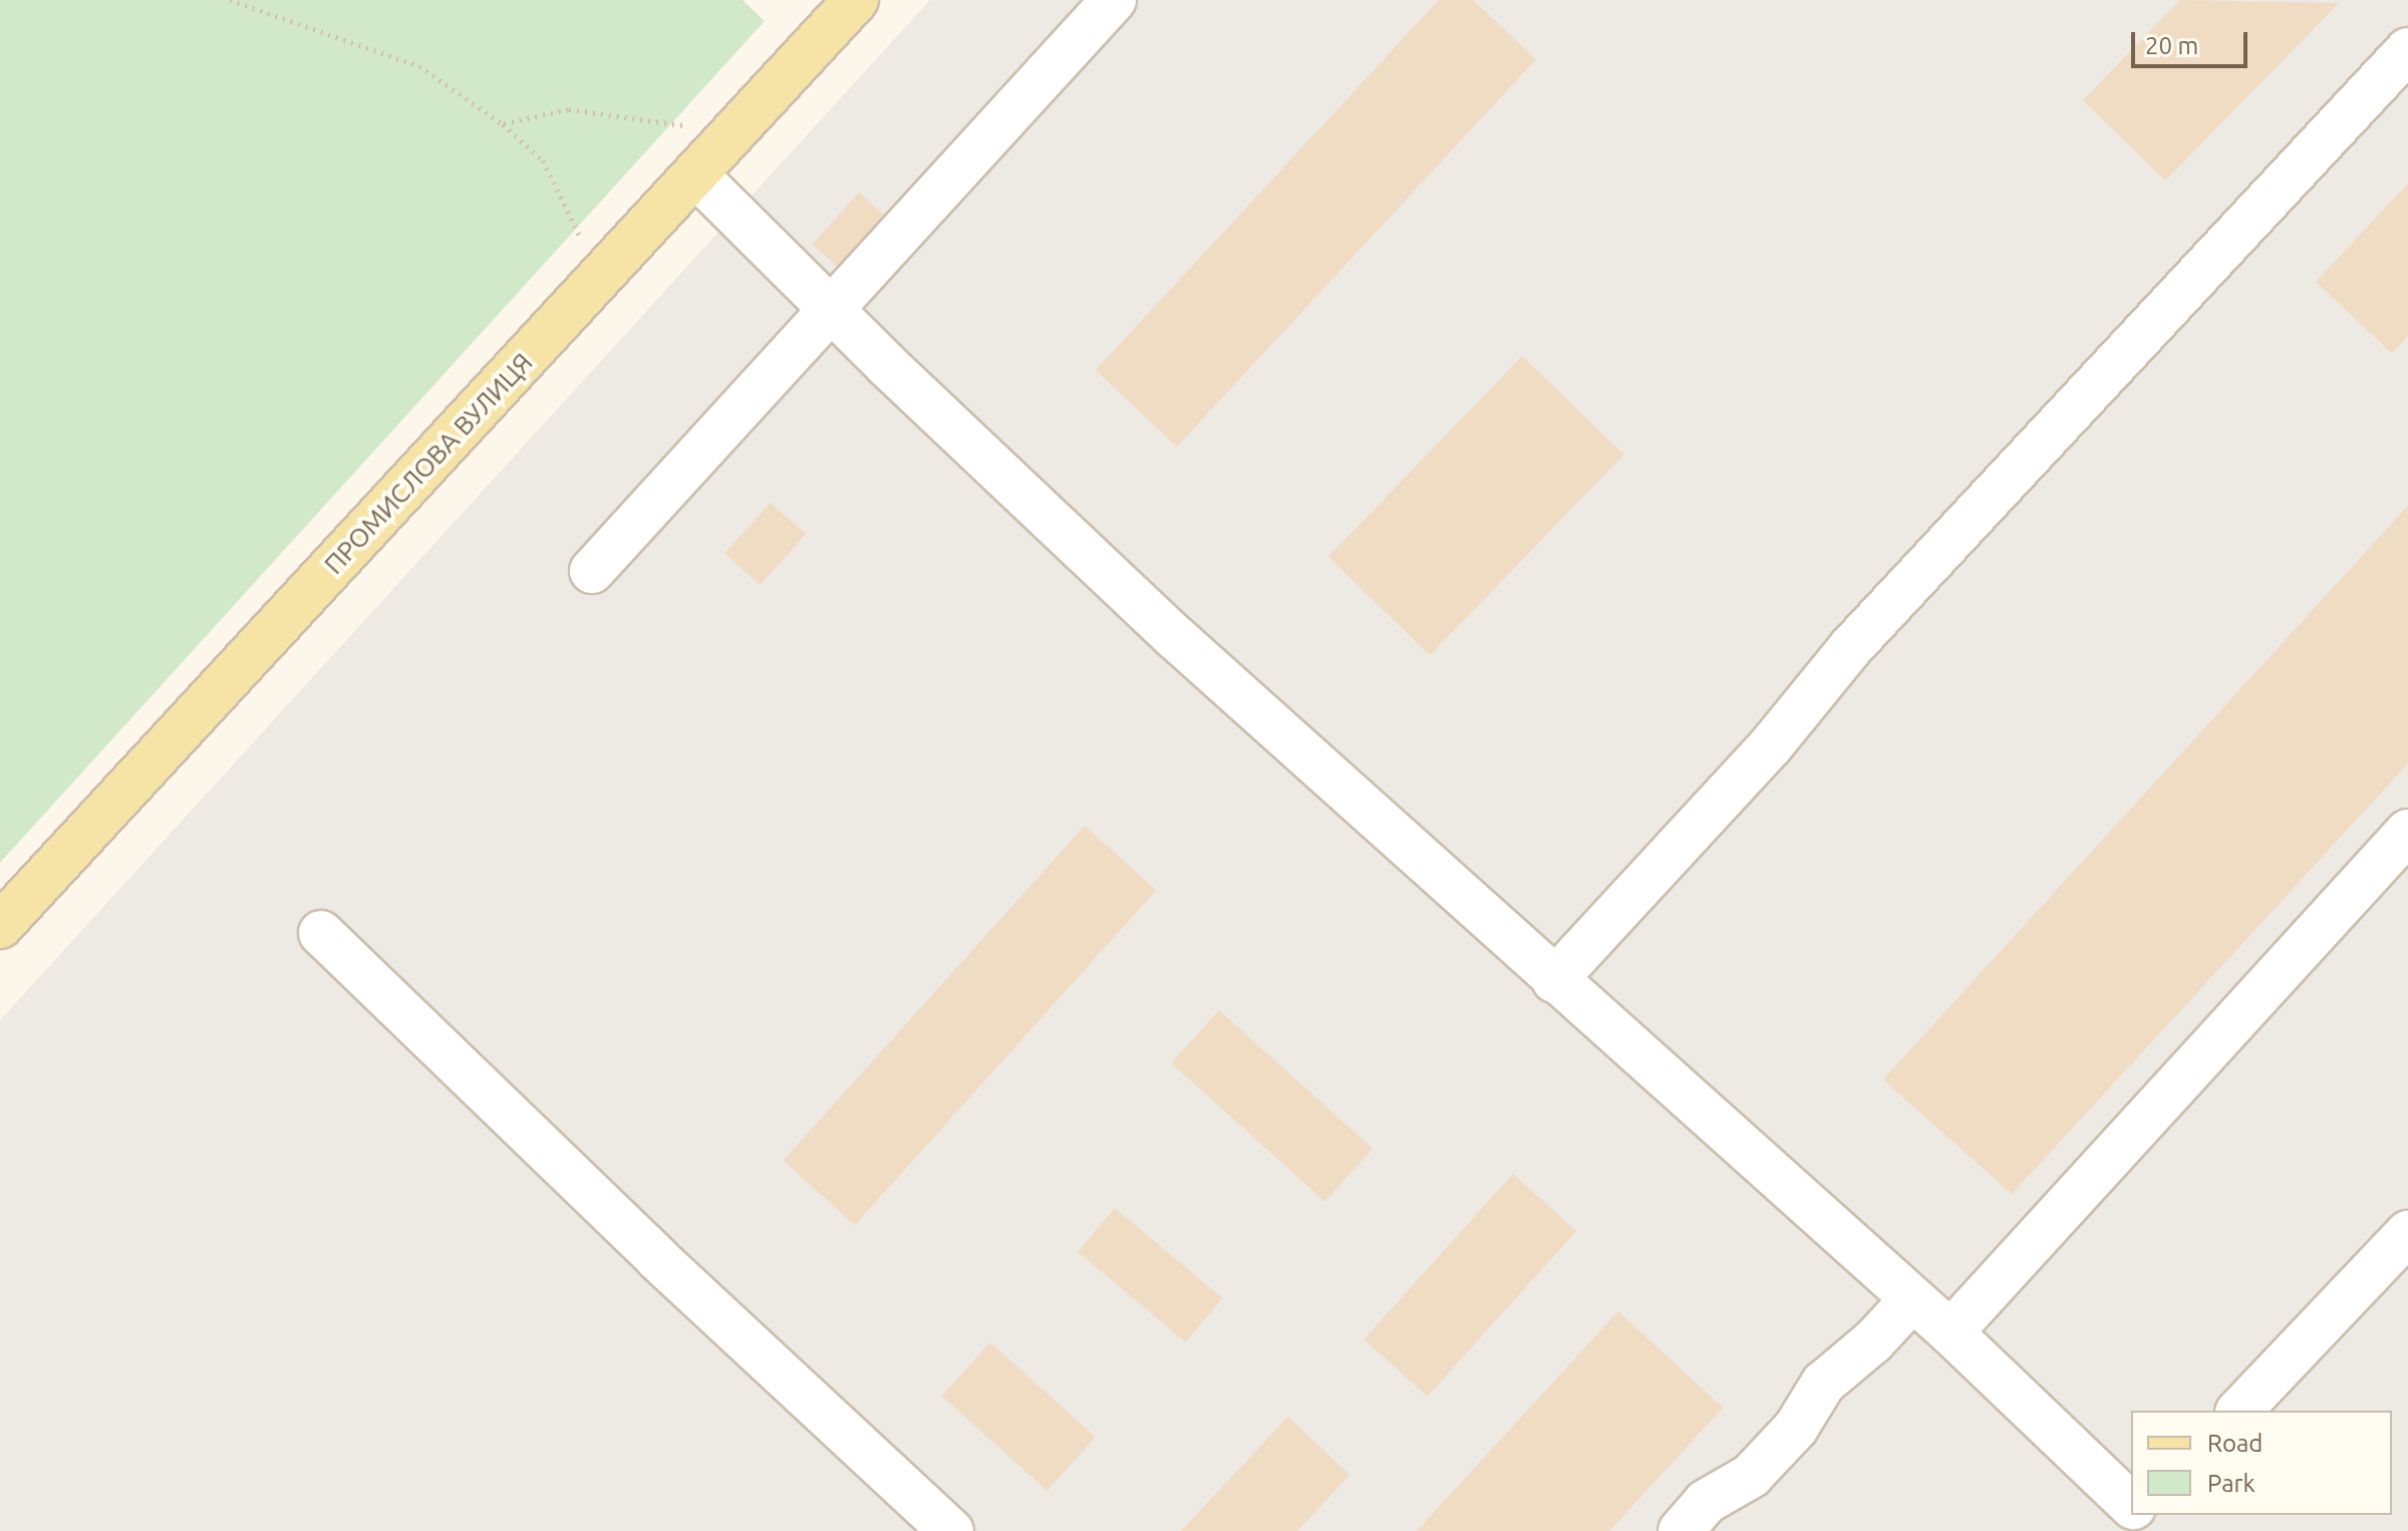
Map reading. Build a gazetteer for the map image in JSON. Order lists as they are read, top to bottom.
{
  "streets": {
    "main road": ["ПРОМИСЛОВА ВУЛИЦЯ"]
  },
  "legend": ["Road", "Park"],
  "scale_bar": "20 m"
}
